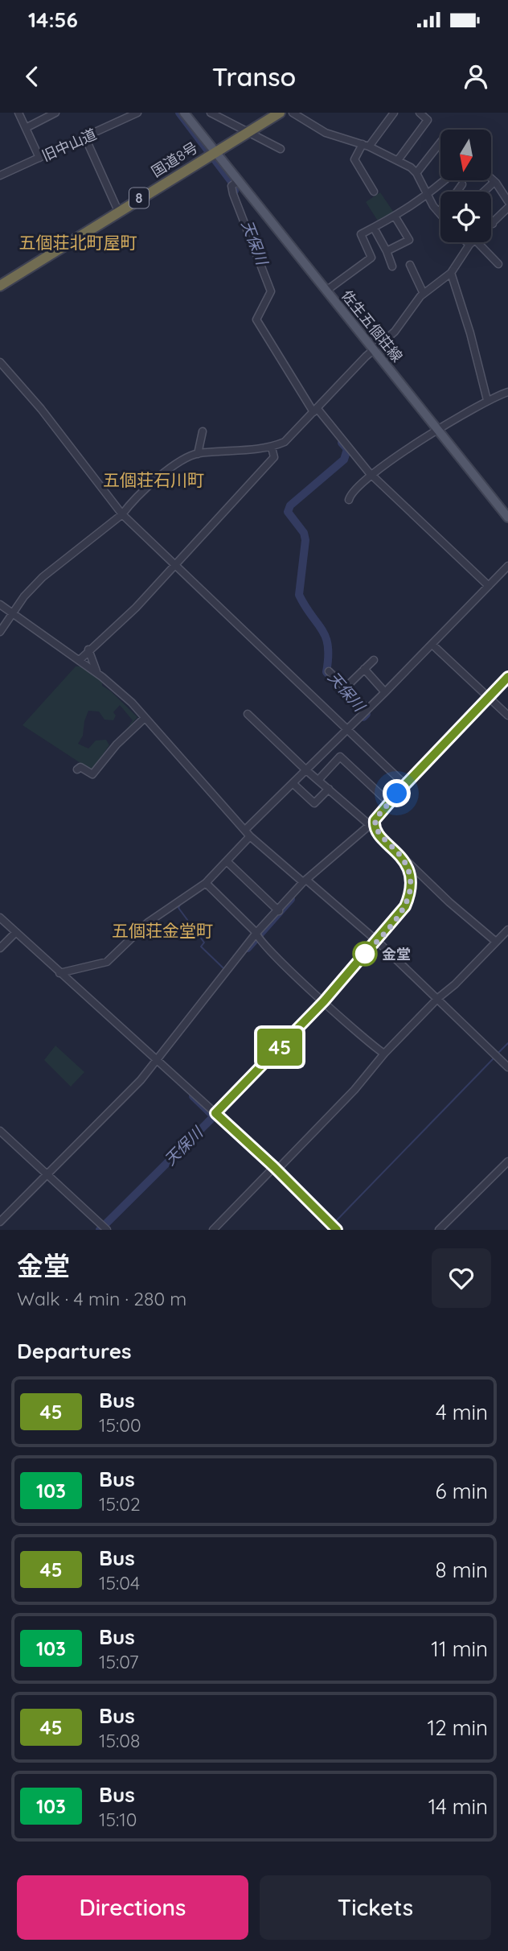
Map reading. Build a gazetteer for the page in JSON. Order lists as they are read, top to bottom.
{
  "streets": {
    "highway": ["国道8号", "8"],
    "main road": ["佐生五個荘線"],
    "street": ["旧中山道"]
  },
  "crossings": [
    ["国道8号", "佐生五個荘線"]
  ],
  "districts": ["五個荘北町屋町", "五個荘石川町", "五個荘金堂町"],
  "water": ["天保川"],
  "places": ["金堂"],
  "lines": ["bus line 45"],
  "north": "bottom",
  "page": {
    "status": "14:56",
    "header": "Transo",
    "on_map": "45",
    "heading": [
      ["金堂", "Walk · 4 min · 280 m"],
      "Departures"
    ],
    "list": [
      {
        "mark": "45",
        "name": "Bus",
        "note": "15:00",
        "value": "4 min"
      },
      {
        "mark": "103",
        "name": "Bus",
        "note": "15:02",
        "value": "6 min"
      },
      {
        "mark": "45",
        "name": "Bus",
        "note": "15:04",
        "value": "8 min"
      },
      {
        "mark": "103",
        "name": "Bus",
        "note": "15:07",
        "value": "11 min"
      },
      {
        "mark": "45",
        "name": "Bus",
        "note": "15:08",
        "value": "12 min"
      },
      {
        "mark": "103",
        "name": "Bus",
        "note": "15:10",
        "value": "14 min"
      }
    ],
    "buttons": ["Directions", "Tickets"]
  }
}
